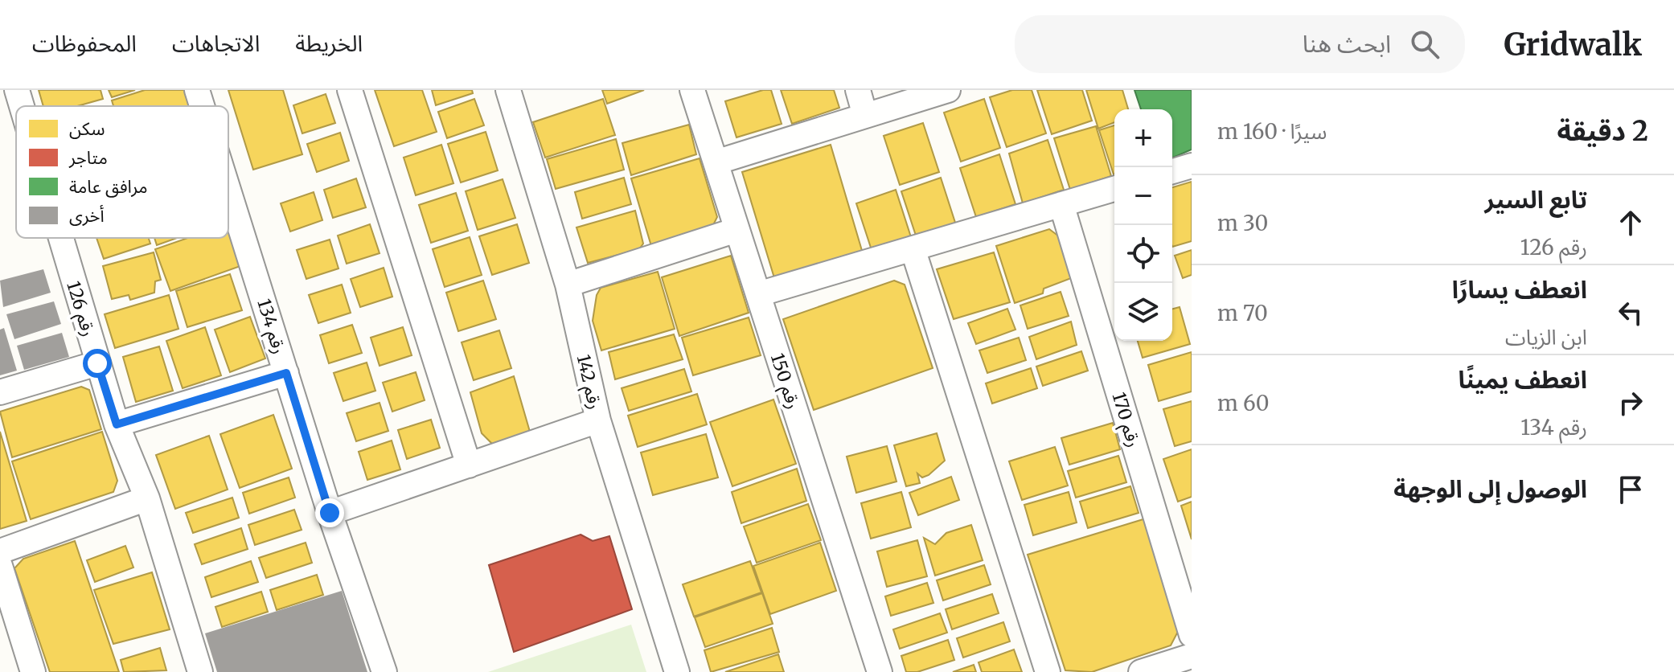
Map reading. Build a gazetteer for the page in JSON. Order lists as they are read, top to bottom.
{
  "streets": {
    "street": [
      "رقم 126",
      "رقم 134",
      "رقم 150",
      "رقم 142",
      "رقم 170"
    ]
  },
  "legend": [
    "سكن",
    "متاجر",
    "مرافق عامة",
    "أخرى"
  ],
  "page": {
    "header": "Gridwalk",
    "search": "ابحث هنا",
    "nav": ["الخريطة", "الاتجاهات", "المحفوظات"],
    "heading": ["2 دقيقة", "سيرًا · 160 m"],
    "map_buttons": ["+", "−"],
    "list": [
      ["تابع السير", "رقم 126", "30 m"],
      ["انعطف يسارًا", "ابن الزيات", "70 m"],
      ["انعطف يمينًا", "رقم 134", "60 m"],
      "الوصول إلى الوجهة"
    ]
  }
}
